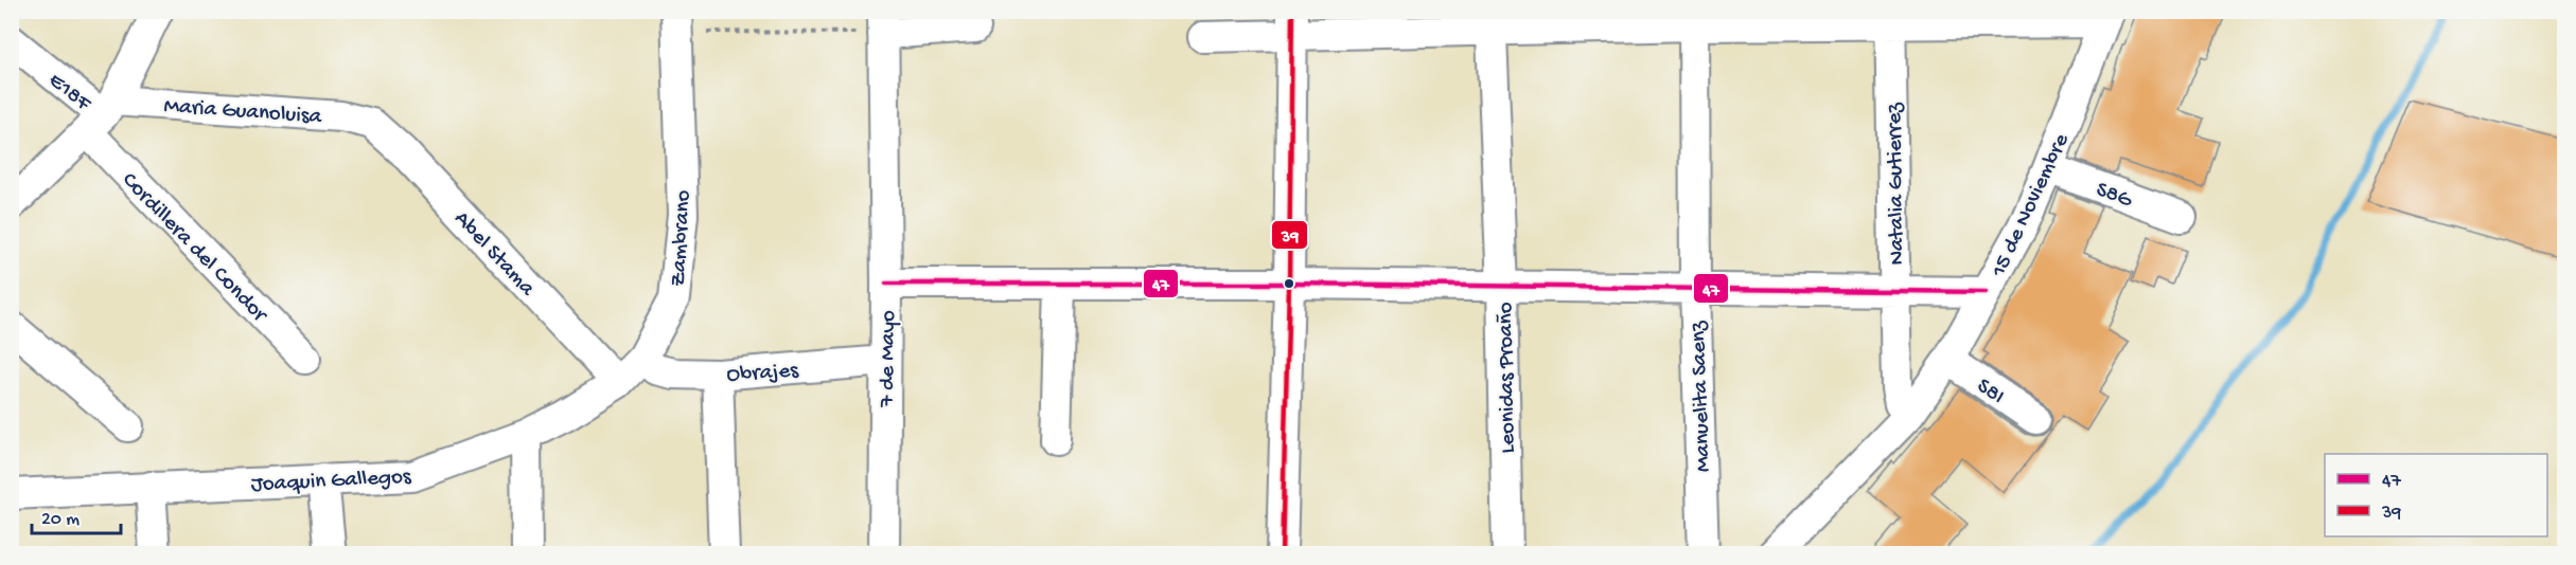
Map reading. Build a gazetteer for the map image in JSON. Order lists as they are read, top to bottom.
{
  "streets": {
    "street": [
      "E18F",
      "Maria Guanoluisa",
      "Natalia Gutierrez",
      "S8G",
      "15 de Noviembre",
      "Zambrano",
      "Cordillera del Condor",
      "Abel Stama",
      "7 de Mayo",
      "Obrajes",
      "Leonidas Proaño",
      "S8I",
      "Manuelita Saenz",
      "Joaquin Gallegos"
    ]
  },
  "crossings": [
    ["E18F", "Maria Guanoluisa"],
    ["E18F", "Cordillera del Condor"],
    ["Maria Guanoluisa", "Cordillera del Condor"],
    ["Maria Guanoluisa", "Abel Stama"],
    ["Natalia Gutierrez", "15 de Noviembre"],
    ["S8G", "15 de Noviembre"],
    ["15 de Noviembre", "S8I"],
    ["Zambrano", "Abel Stama"],
    ["Zambrano", "Obrajes"],
    ["Zambrano", "Joaquin Gallegos"],
    ["7 de Mayo", "Obrajes"]
  ],
  "lines": ["transit line 39", "transit line 47"],
  "legend": ["47", "39"],
  "scale_bar": "20 m"
}
